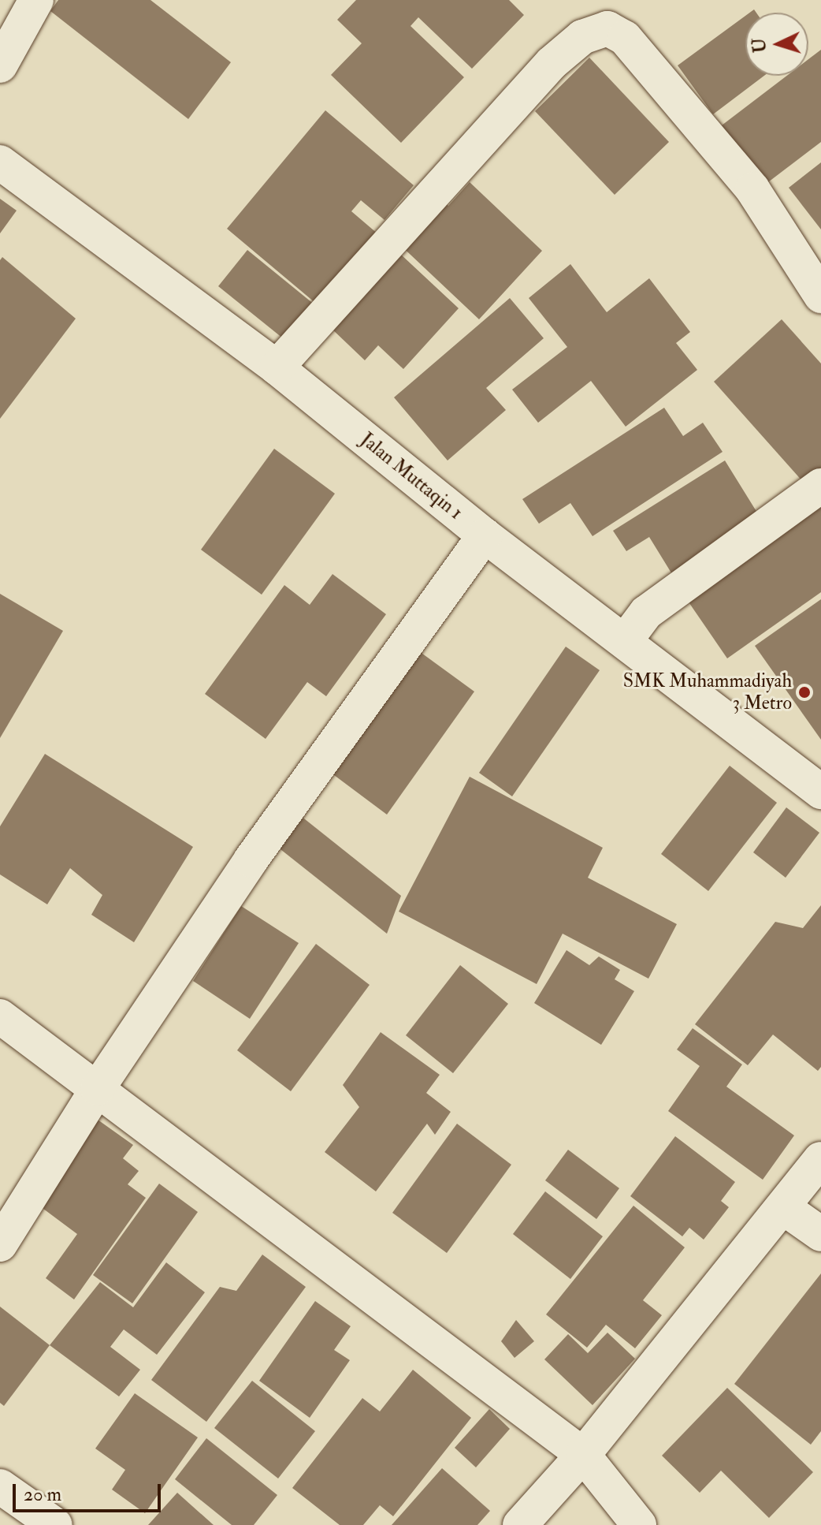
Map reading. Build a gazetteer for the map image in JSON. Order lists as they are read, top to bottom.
{
  "streets": {
    "street": ["Jalan Muttaqin 1"]
  },
  "places": ["SMK Muhammadiyah 3 Metro"],
  "scale_bar": "20 m",
  "north": "left"
}
